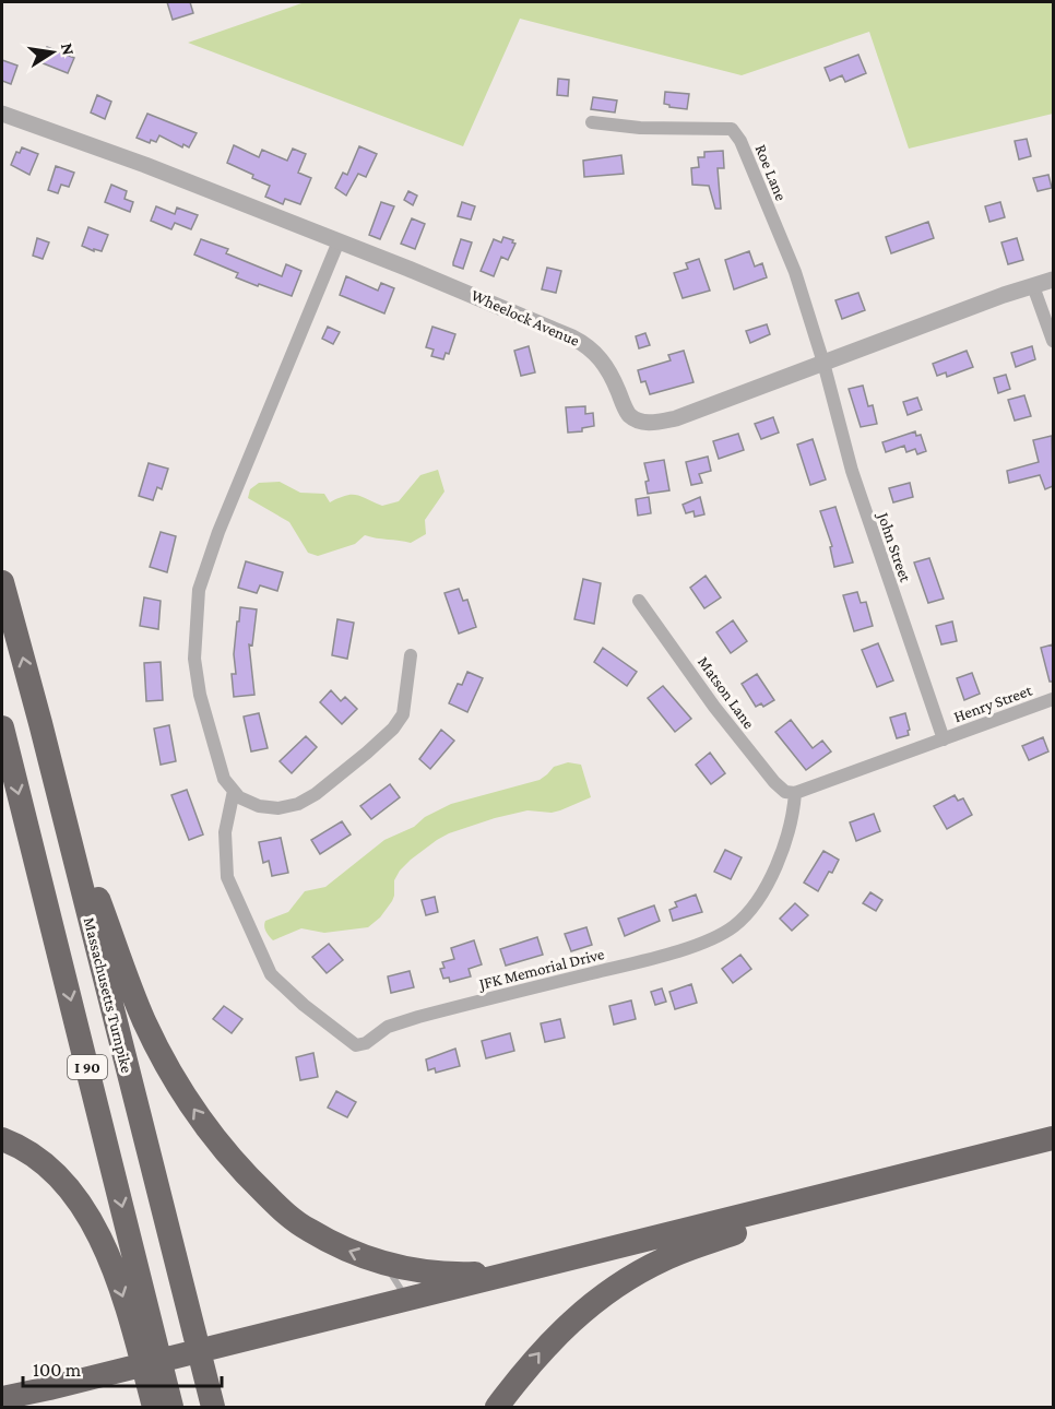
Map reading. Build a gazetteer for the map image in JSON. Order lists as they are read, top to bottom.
{
  "streets": {
    "highway": ["Massachusetts Turnpike", "I 90"],
    "street": [
      "Roe Lane",
      "Wheelock Avenue",
      "John Street",
      "Matson Lane",
      "Henry Street",
      "JFK Memorial Drive"
    ]
  },
  "crossings": [
    ["Roe Lane", "Wheelock Avenue"],
    ["Roe Lane", "John Street"],
    ["Wheelock Avenue", "John Street"],
    ["John Street", "Henry Street"],
    ["Matson Lane", "JFK Memorial Drive"]
  ],
  "scale_bar": "100 m",
  "north": "right"
}
